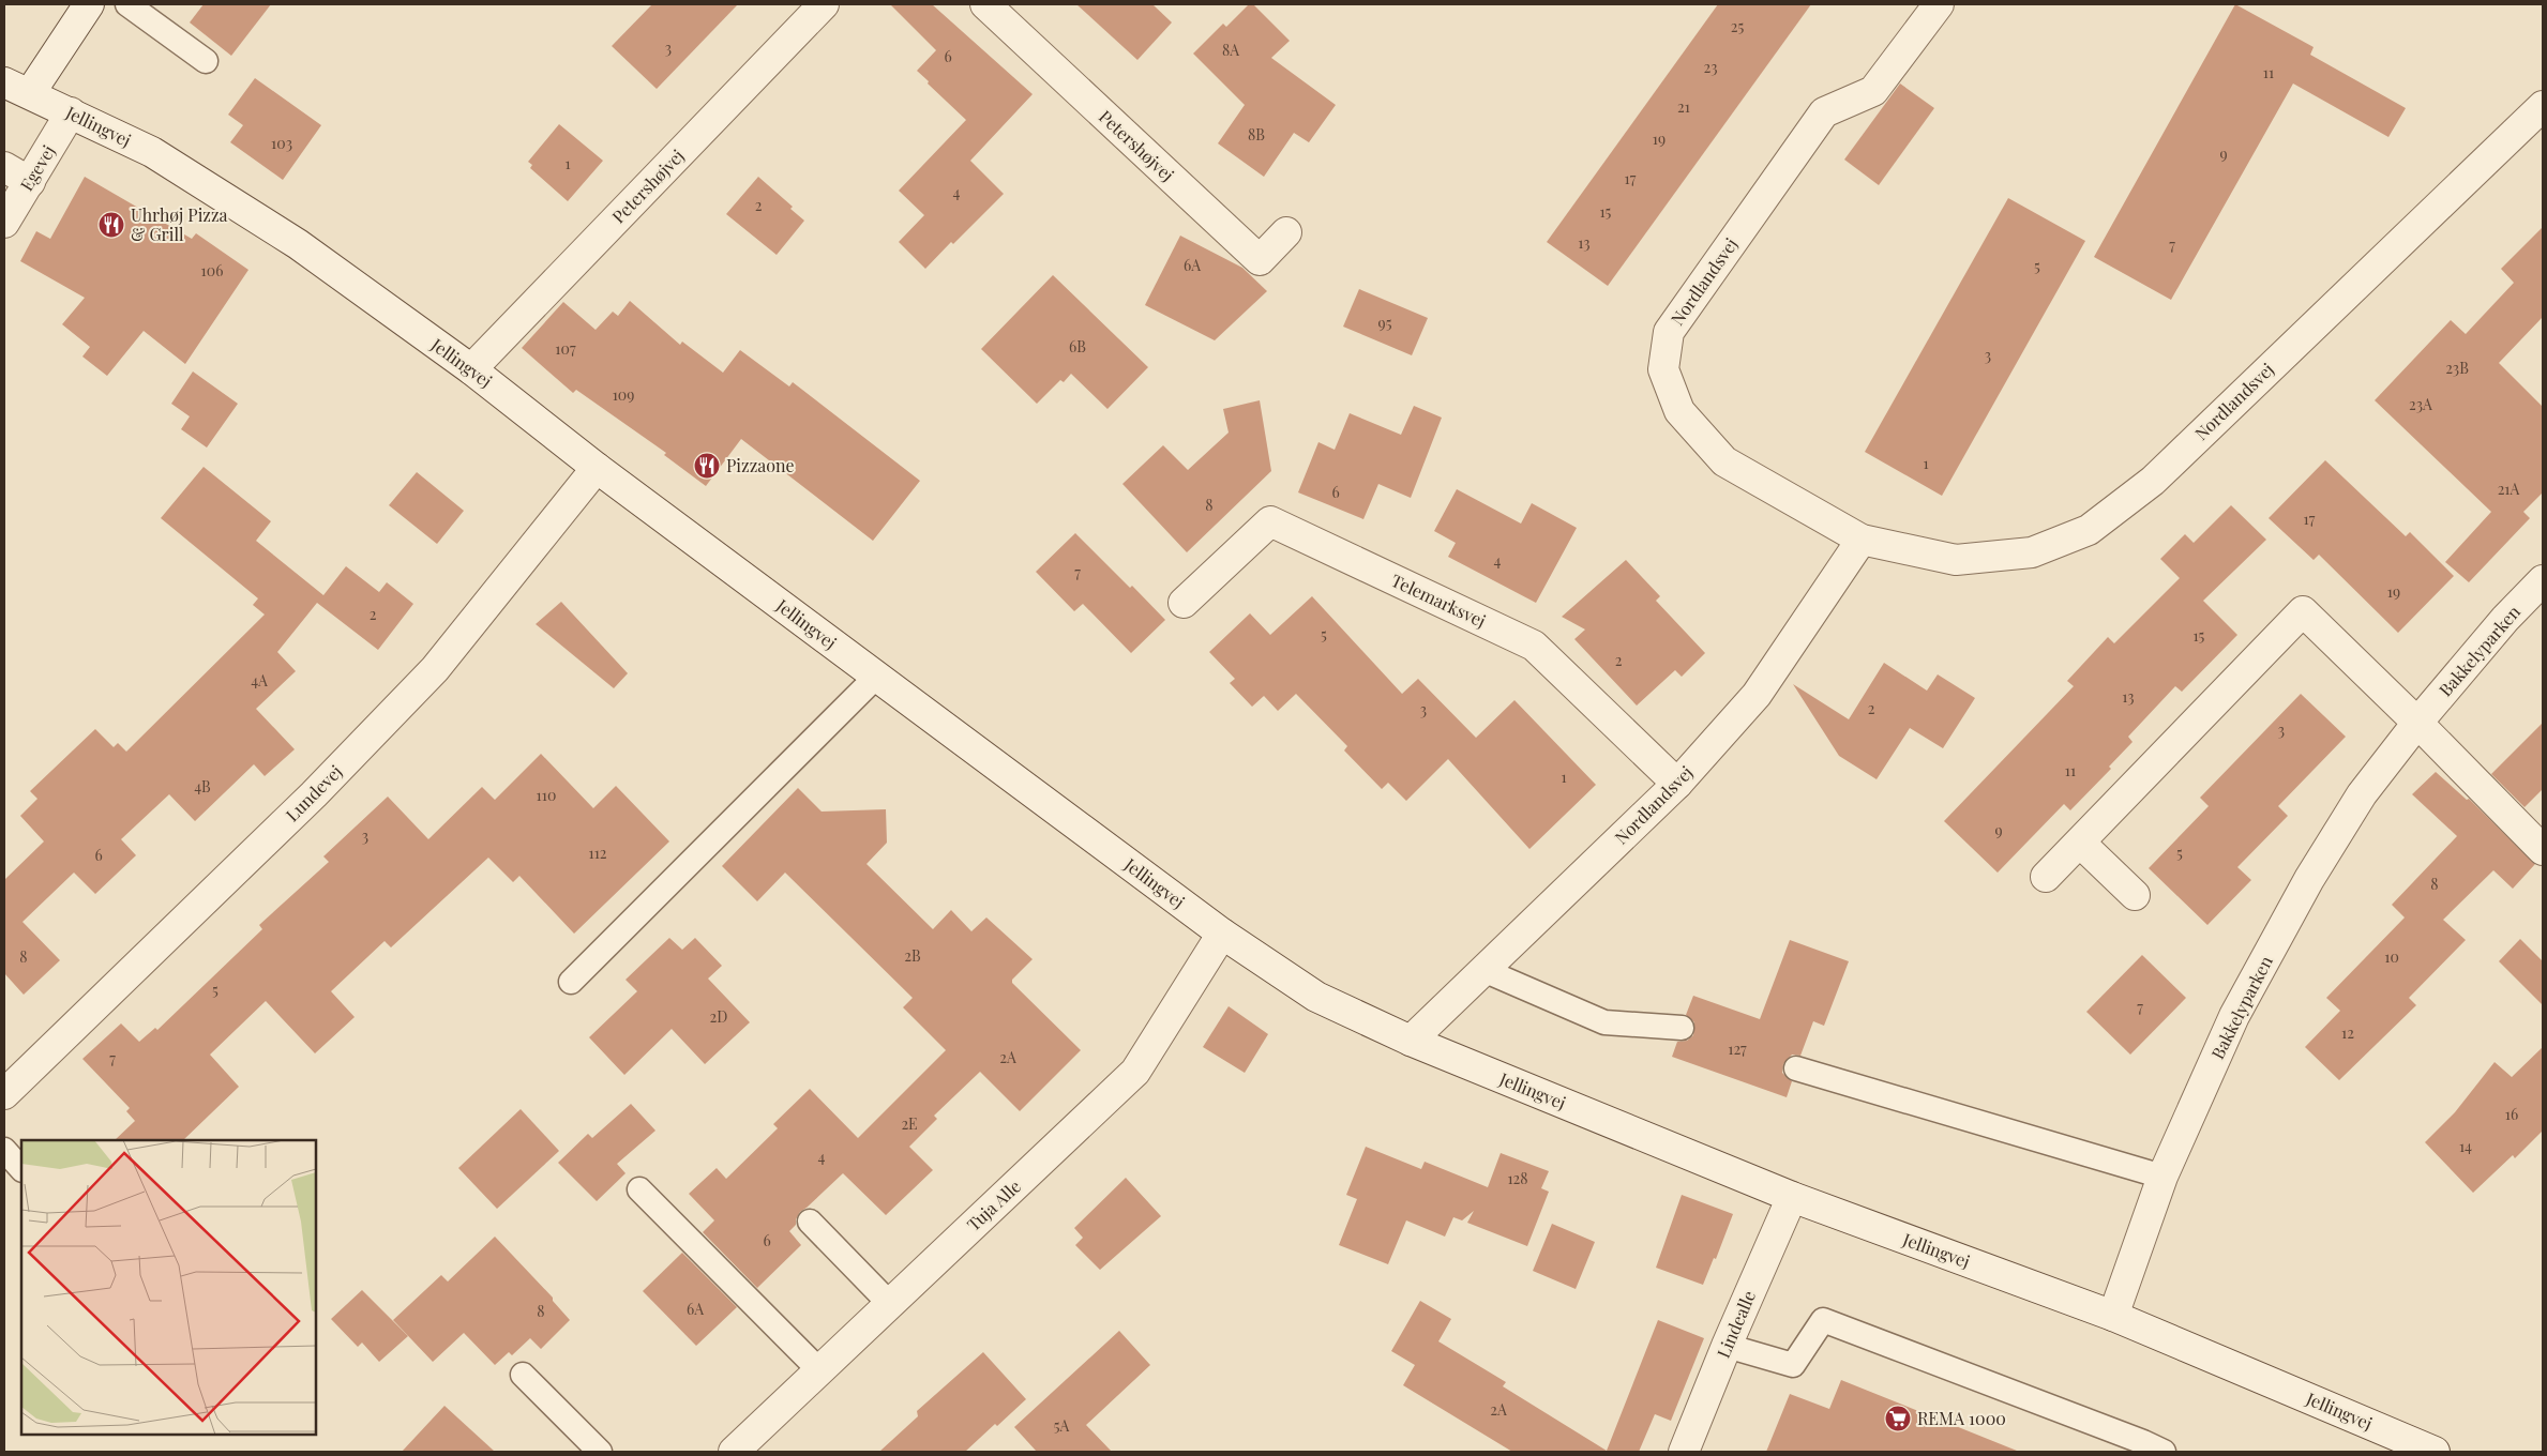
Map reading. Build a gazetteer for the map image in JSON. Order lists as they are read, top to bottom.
{
  "streets": {
    "street": [
      "Jellingvej",
      "Petershøjvej",
      "Egevej",
      "Nordlandsvej",
      "Telemarksvej",
      "Bakkelyparken",
      "Lundevej",
      "Tuja Alle",
      "Lindealle"
    ]
  },
  "crossings": [
    ["Jellingvej", "Petershøjvej"],
    ["Jellingvej", "Egevej"],
    ["Jellingvej", "Nordlandsvej"],
    ["Jellingvej", "Bakkelyparken"],
    ["Jellingvej", "Lundevej"],
    ["Jellingvej", "Tuja Alle"],
    ["Jellingvej", "Lindealle"],
    ["Nordlandsvej", "Telemarksvej"]
  ],
  "places": {
    "restaurant": ["Uhrhøj Pizza & Grill", "Pizzaone"],
    "supermarket": ["REMA 1000"]
  },
  "house_numbers": [
    "25",
    "3",
    "8A",
    "6",
    "23",
    "11",
    "21",
    "8B",
    "19",
    "103",
    "9",
    "1",
    "17",
    "4",
    "2",
    "15",
    "13",
    "7",
    "6A",
    "5",
    "106",
    "95",
    "6B",
    "107",
    "3",
    "23B",
    "109",
    "23A",
    "1",
    "21A",
    "6",
    "8",
    "17",
    "4",
    "7",
    "19",
    "2",
    "5",
    "15",
    "2",
    "4A",
    "13",
    "2",
    "3",
    "3",
    "11",
    "1",
    "4B",
    "110",
    "9",
    "3",
    "112",
    "5",
    "6",
    "8",
    "2B",
    "8",
    "10",
    "5",
    "7",
    "2D",
    "12",
    "127",
    "2A",
    "7",
    "16",
    "2E",
    "14",
    "4",
    "128",
    "6",
    "6A",
    "8",
    "2A",
    "5A"
  ]
}
